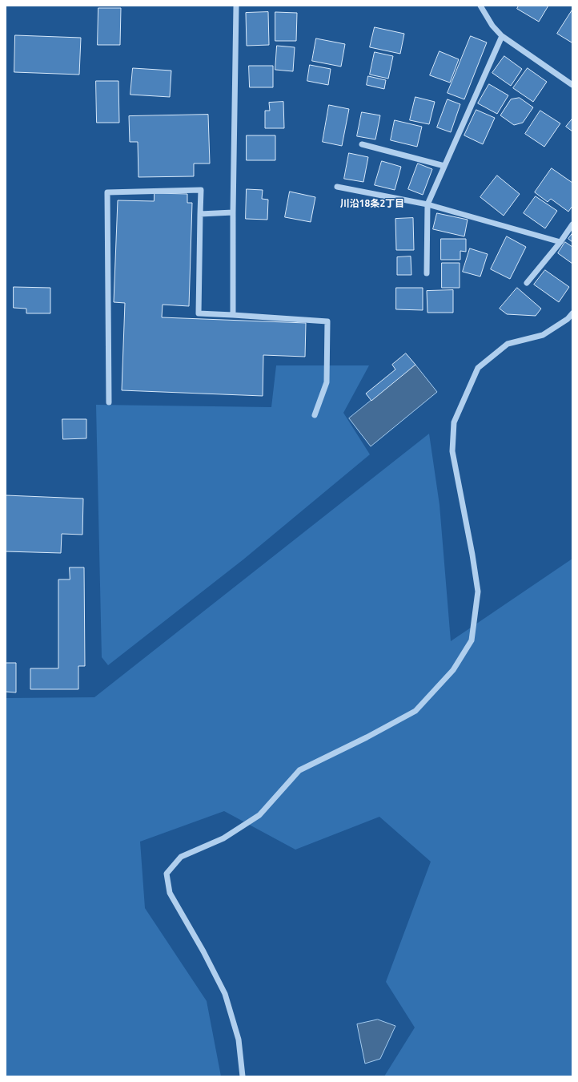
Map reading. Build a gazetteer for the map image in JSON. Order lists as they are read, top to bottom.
{
  "districts": ["川沿18条2丁目"]
}
